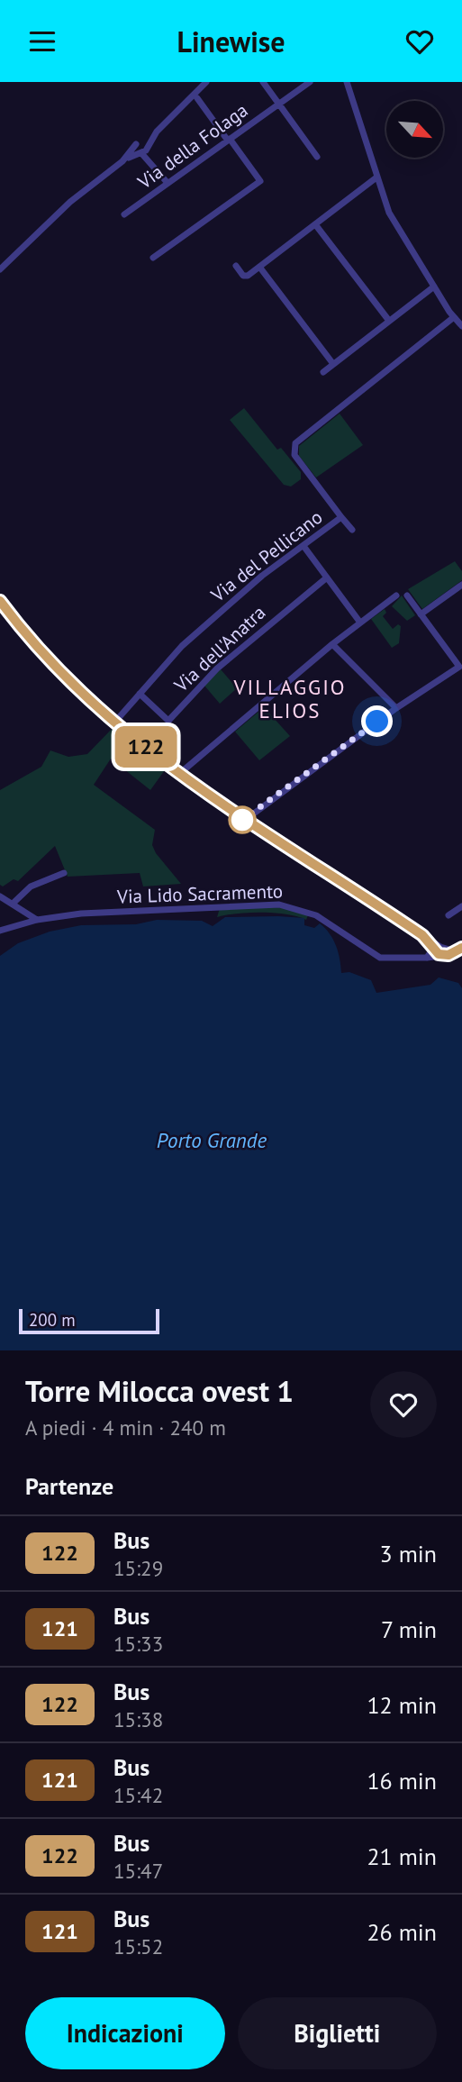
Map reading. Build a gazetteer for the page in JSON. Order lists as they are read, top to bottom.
{
  "streets": {
    "street": [
      "Via della Folaga",
      "Via del Pellicano",
      "Via dell'Anatra",
      "Via Lido Sacramento"
    ]
  },
  "crossings": [
    ["Via del Pellicano", "Via dell'Anatra"]
  ],
  "districts": ["VILLAGGIO ELIOS"],
  "water": ["Porto Grande"],
  "lines": ["bus line 122"],
  "scale_bar": "200 m",
  "north": "bottom right",
  "page": {
    "header": "Linewise",
    "on_map": "122",
    "scale": "200 m",
    "heading": [
      ["Torre Milocca ovest 1", "A piedi · 4 min · 240 m"],
      "Partenze"
    ],
    "list": [
      {
        "mark": "122",
        "name": "Bus",
        "note": "15:29",
        "value": "3 min"
      },
      {
        "mark": "121",
        "name": "Bus",
        "note": "15:33",
        "value": "7 min"
      },
      {
        "mark": "122",
        "name": "Bus",
        "note": "15:38",
        "value": "12 min"
      },
      {
        "mark": "121",
        "name": "Bus",
        "note": "15:42",
        "value": "16 min"
      },
      {
        "mark": "122",
        "name": "Bus",
        "note": "15:47",
        "value": "21 min"
      },
      {
        "mark": "121",
        "name": "Bus",
        "note": "15:52",
        "value": "26 min"
      }
    ],
    "buttons": ["Indicazioni", "Biglietti"]
  }
}
